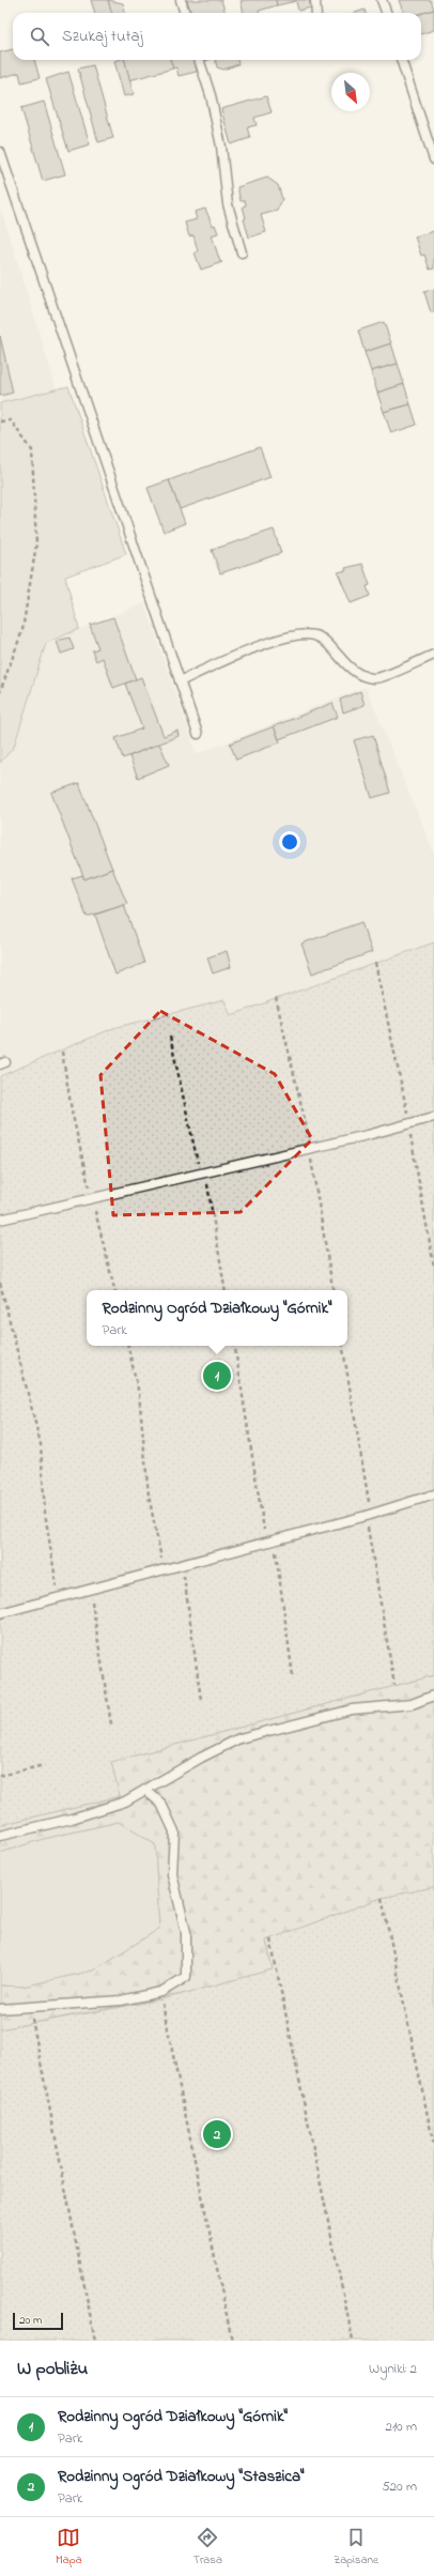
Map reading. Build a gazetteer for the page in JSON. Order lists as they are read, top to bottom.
{
  "scale_bar": "20 m",
  "north": "bottom right",
  "page": {
    "search": "Szukaj tutaj",
    "popup": ["Rodzinny Ogród Działkowy \"Górnik\"", "Park"],
    "pins": ["1", "2"],
    "scale": "20 m",
    "heading": ["W pobliżu", "Wyniki: 2"],
    "list": [
      {
        "mark": "1",
        "name": "Rodzinny Ogród Działkowy \"Górnik\"",
        "note": "Park",
        "value": "210 m"
      },
      {
        "mark": "2",
        "name": "Rodzinny Ogród Działkowy \"Staszica\"",
        "note": "Park",
        "value": "520 m"
      }
    ],
    "nav": ["Mapa", "Trasa", "Zapisane"]
  }
}
